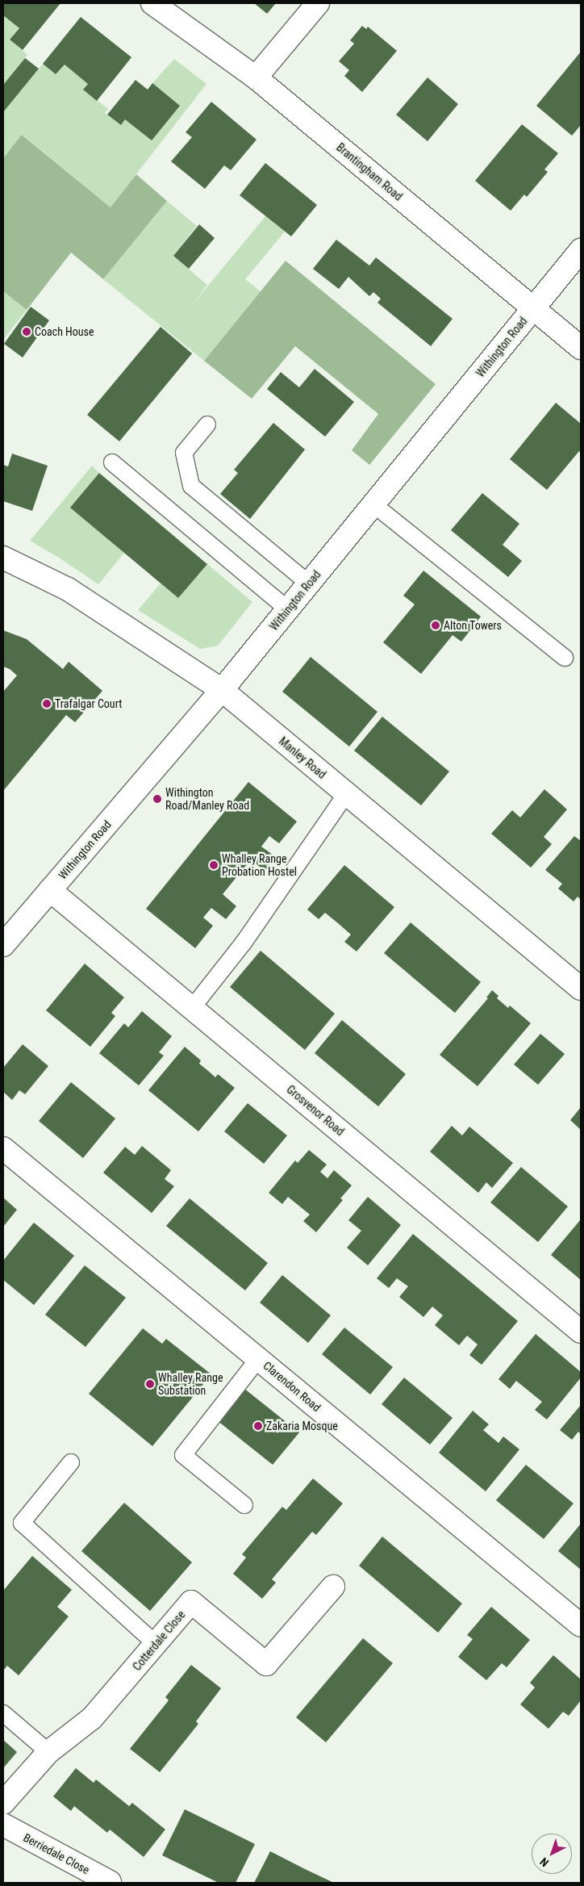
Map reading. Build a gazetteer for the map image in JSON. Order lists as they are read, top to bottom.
{
  "streets": {
    "street": [
      "Brantingham Road",
      "Withington Road",
      "Manley Road",
      "Grosvenor Road",
      "Clarendon Road",
      "Cotterdale Close",
      "Berriedale Close"
    ]
  },
  "crossings": [
    ["Brantingham Road", "Withington Road"],
    ["Withington Road", "Manley Road"],
    ["Withington Road", "Grosvenor Road"]
  ],
  "places": [
    "Coach House",
    "Alton Towers",
    "Trafalgar Court",
    "Withington Road/Manley Road",
    "Whalley Range Probation Hostel",
    "Whalley Range Substation",
    "Zakaria Mosque"
  ],
  "north": "bottom left"
}
